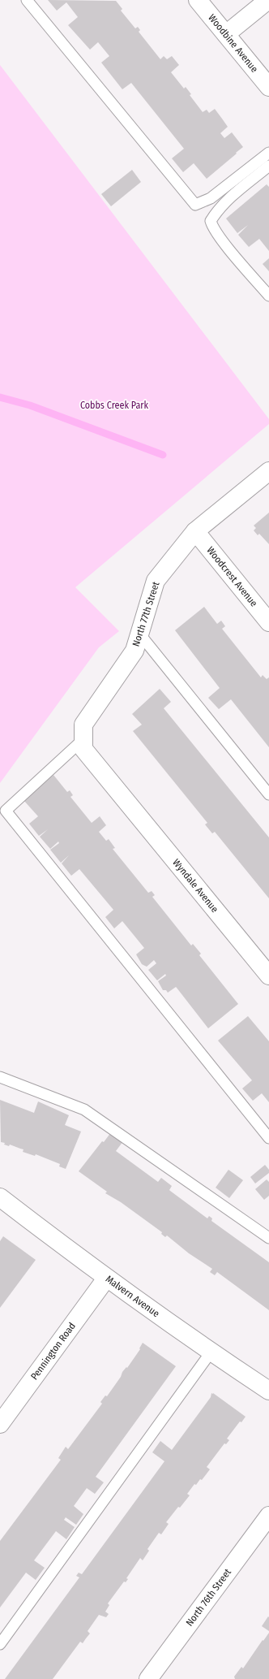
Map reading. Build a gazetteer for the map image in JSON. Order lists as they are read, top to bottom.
{
  "streets": {
    "street": [
      "Woodbine Avenue",
      "Woodcrest Avenue",
      "North 77th Street",
      "Wyndale Avenue",
      "Malvern Avenue",
      "Pennington Road",
      "North 76th Street"
    ]
  },
  "crossings": [
    ["Woodcrest Avenue", "North 77th Street"],
    ["North 77th Street", "Wyndale Avenue"],
    ["Malvern Avenue", "Pennington Road"]
  ],
  "parks": ["Cobbs Creek Park"]
}
